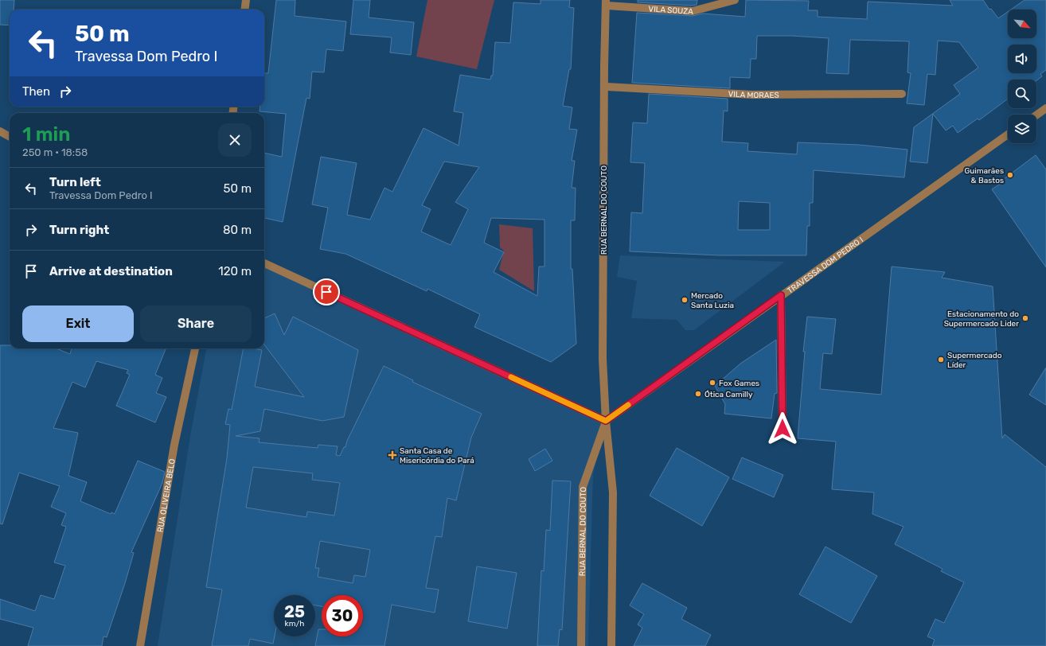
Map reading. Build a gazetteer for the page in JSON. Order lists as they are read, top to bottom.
{
  "streets": {
    "street": [
      "VILA SOUZA",
      "VILA MORAES",
      "RUA BERNAL DO COUTO",
      "TRAVESSA DOM PEDRO I",
      "RUA OLIVEIRA BELO"
    ]
  },
  "crossings": [
    ["VILA SOUZA", "RUA BERNAL DO COUTO"],
    ["VILA MORAES", "RUA BERNAL DO COUTO"],
    ["RUA BERNAL DO COUTO", "TRAVESSA DOM PEDRO I"]
  ],
  "places": {
    "other": [
      "Guimarães & Bastos",
      "Mercado Santa Luzia",
      "Estacionamento do Supermercado Lider",
      "Supermercado Líder",
      "Fox Games",
      "Ótica Camilly"
    ],
    "health": ["Santa Casa de Misericórdia do Pará"]
  },
  "north": "bottom right",
  "page": {
    "turn": ["50 m", "Travessa Dom Pedro I"],
    "then": "Then",
    "heading": ["1 min", "250 m · 18:58"],
    "list": [
      {
        "name": "Turn left",
        "note": "Travessa Dom Pedro I",
        "value": "50 m"
      },
      {
        "name": "Turn right",
        "value": "80 m"
      },
      {
        "name": "Arrive at destination",
        "value": "120 m"
      }
    ],
    "buttons": ["Exit", "Share"],
    "speed": "25 km/h",
    "limit": "30"
  }
}
